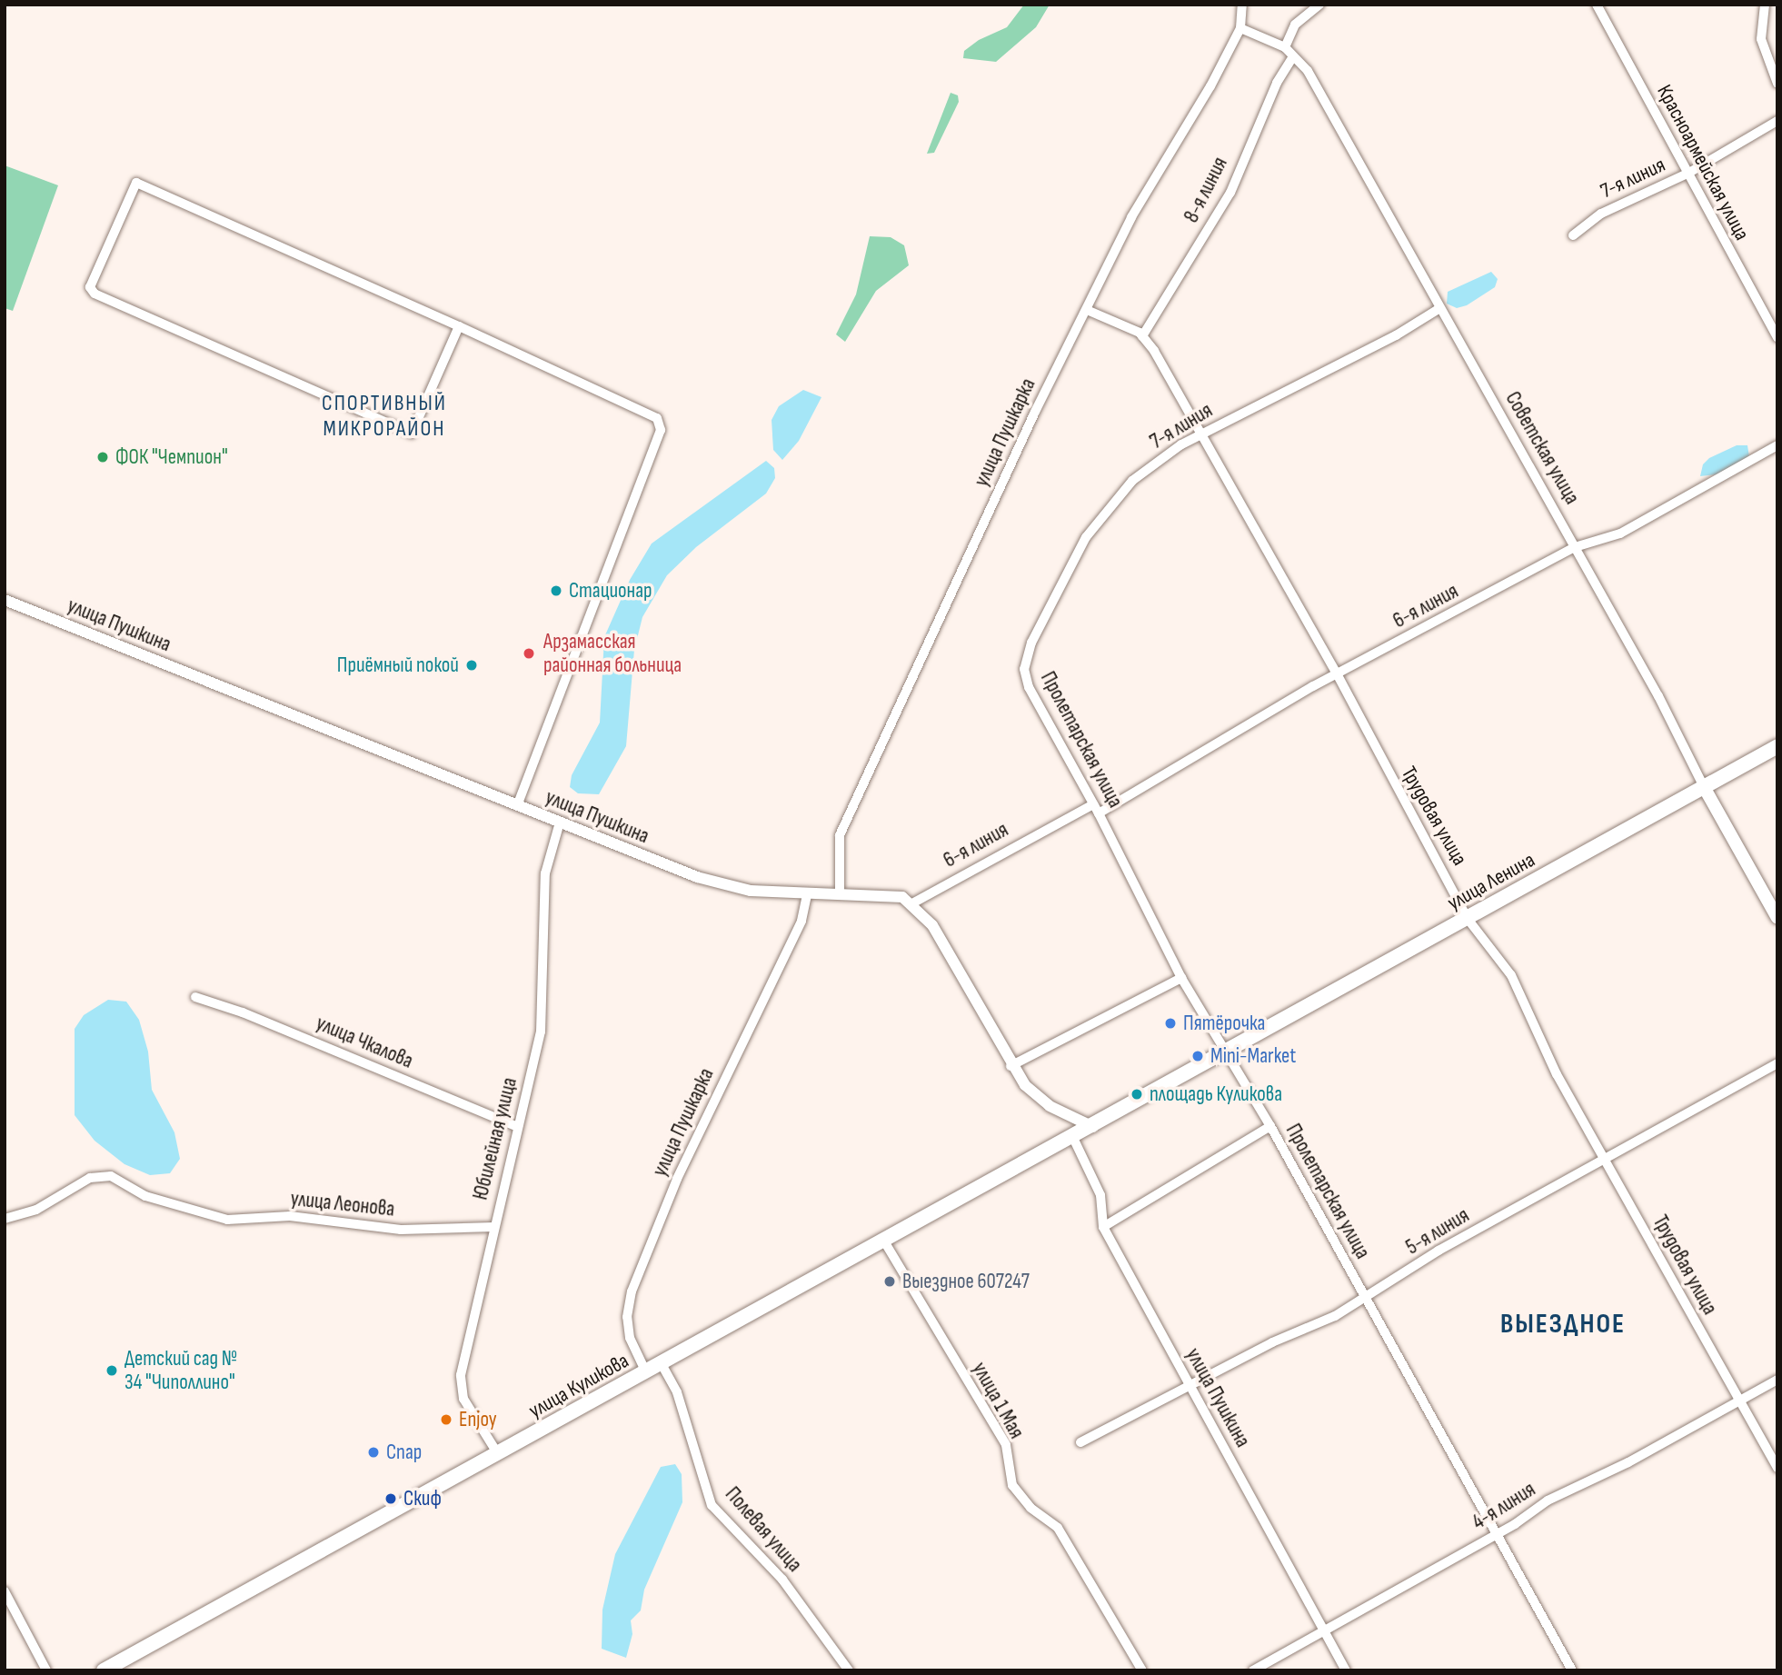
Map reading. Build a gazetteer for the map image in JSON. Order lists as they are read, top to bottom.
{
  "streets": {
    "main road": ["Советская улица", "улица Ленина", "улица Куликова"],
    "street": [
      "Красноармейская улица",
      "7-я линия",
      "8-я линия",
      "улица Пушкарка",
      "6-я линия",
      "улица Пушкина",
      "Пролетарская улица",
      "Трудовая улица",
      "улица Чкалова",
      "Юбилейная улица",
      "улица Леонова",
      "5-я линия",
      "улица 1 Мая",
      "4-я линия",
      "Полевая улица"
    ]
  },
  "crossings": [
    ["Красноармейская улица", "7-я линия"],
    ["7-я линия", "Советская улица"],
    ["7-я линия", "Пролетарская улица"],
    ["7-я линия", "Трудовая улица"],
    ["8-я линия", "Советская улица"],
    ["8-я линия", "Трудовая улица"],
    ["улица Пушкарка", "Советская улица"],
    ["улица Пушкарка", "улица Пушкина"],
    ["улица Пушкарка", "улица Куликова"],
    ["Советская улица", "6-я линия"],
    ["Советская улица", "улица Ленина"],
    ["6-я линия", "улица Пушкина"],
    ["6-я линия", "Пролетарская улица"],
    ["6-я линия", "Трудовая улица"],
    ["улица Пушкина", "Юбилейная улица"],
    ["улица Пушкина", "5-я линия"],
    ["улица Пушкина", "улица Куликова"],
    ["улица Пушкина", "4-я линия"],
    ["Пролетарская улица", "улица Ленина"],
    ["Пролетарская улица", "5-я линия"],
    ["Пролетарская улица", "4-я линия"],
    ["Трудовая улица", "улица Ленина"],
    ["Трудовая улица", "5-я линия"],
    ["Трудовая улица", "4-я линия"],
    ["улица Чкалова", "Юбилейная улица"],
    ["Юбилейная улица", "улица Леонова"],
    ["Юбилейная улица", "улица Куликова"],
    ["улица Куликова", "улица 1 Мая"],
    ["улица Куликова", "Полевая улица"]
  ],
  "districts": ["СПОРТИВНЫЙ МИКРОРАЙОН", "ВЫЕЗДНОЕ"],
  "places": [
    "ФОК \"Чемпион\"",
    "Стационар",
    "Арзамасская районная больница",
    "Приёмный покой",
    "Пятёрочка",
    "Mini-Market",
    "площадь Куликова",
    "Выездное 607247",
    "Детский сад № 34 \"Чиполлино\"",
    "Enjoy",
    "Спар",
    "Скиф"
  ]
}
